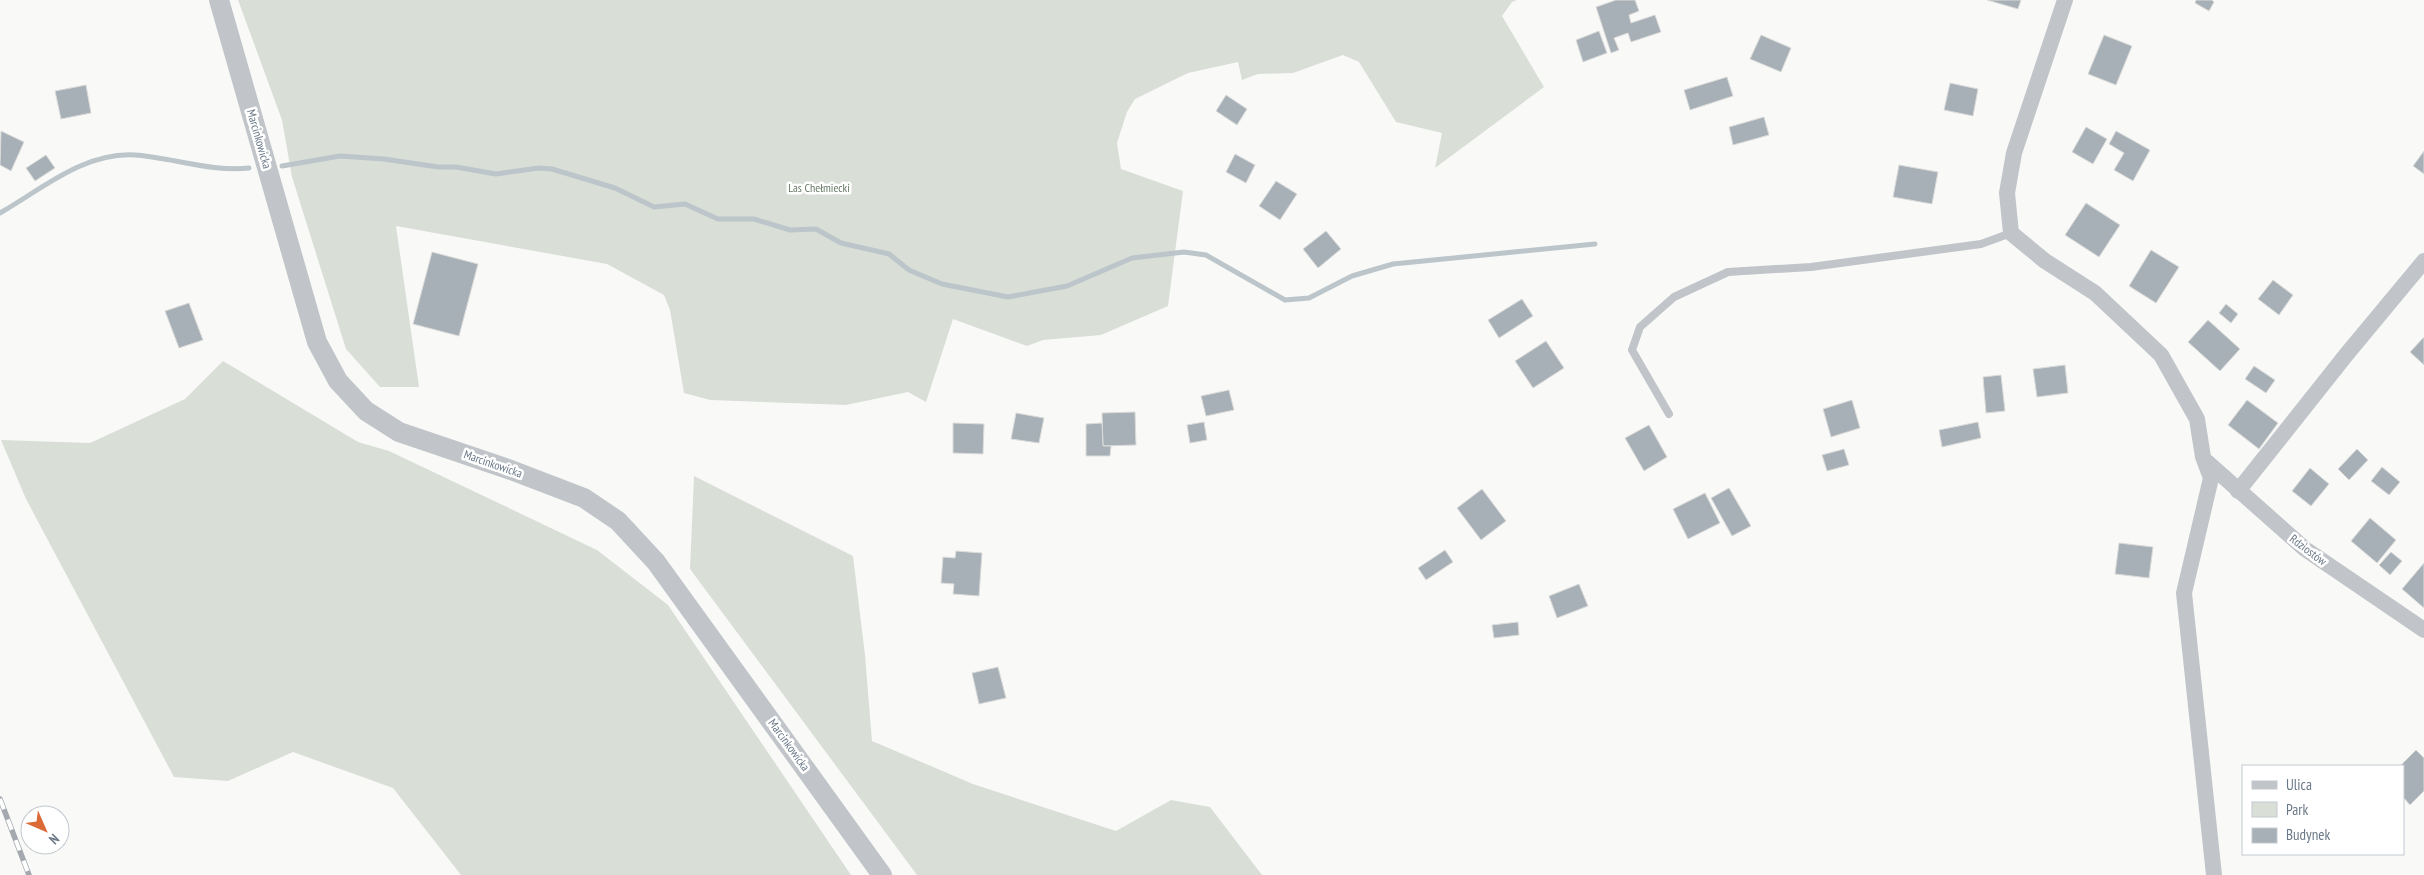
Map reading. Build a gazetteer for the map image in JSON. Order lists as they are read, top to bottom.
{
  "streets": {
    "street": ["Marcinkowicka", "Rdziostów"]
  },
  "parks": ["Las Chełmiecki"],
  "legend": ["Ulica", "Park", "Budynek"],
  "north": "bottom right"
}
